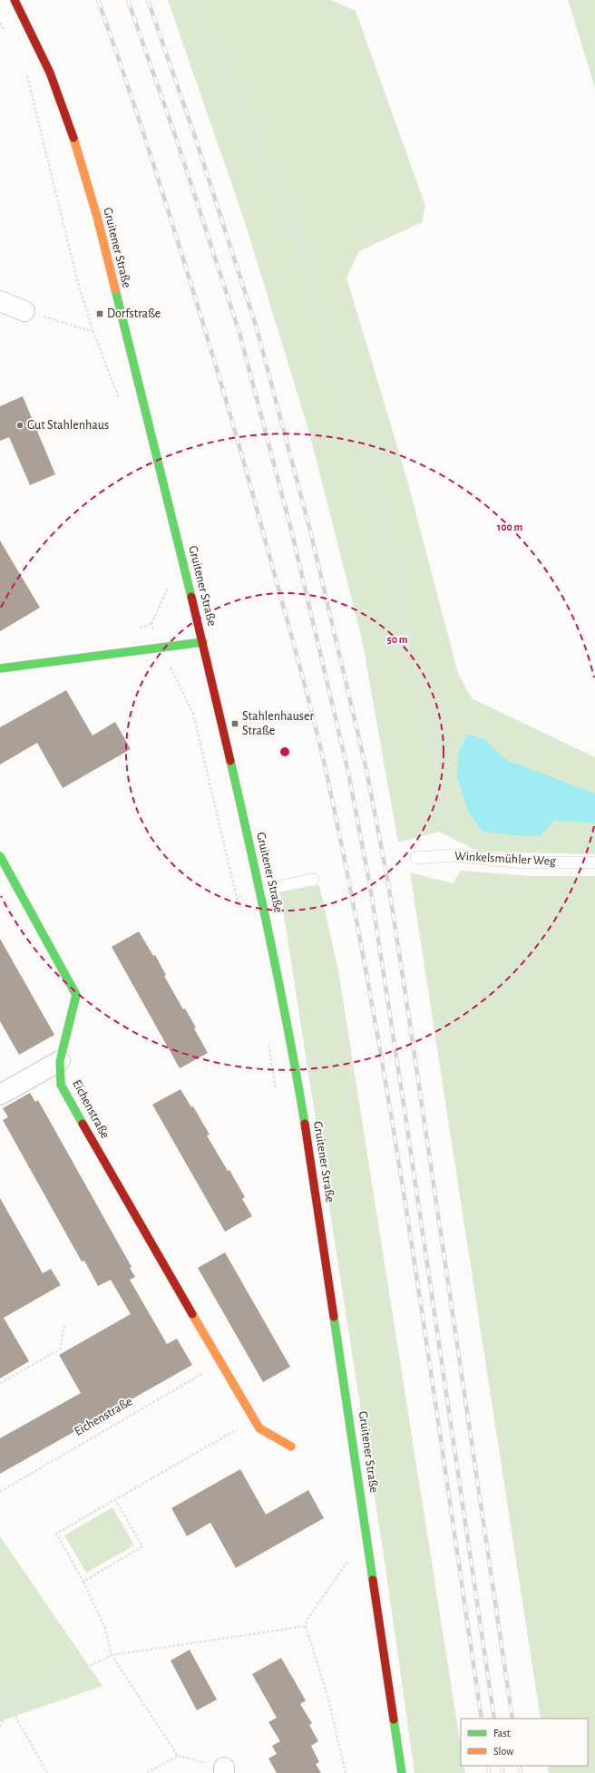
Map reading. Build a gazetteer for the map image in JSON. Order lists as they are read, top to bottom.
{
  "streets": {
    "main road": ["Gruitener Straße", "Eichenstraße"],
    "lane": ["Winkelsmühler Weg"]
  },
  "places": {
    "transit": ["Dorfstraße", "Stahlenhauser Straße"],
    "other": ["Gut Stahlenhaus"]
  },
  "legend": ["Fast", "Slow"],
  "rings": ["100 m", "50 m"]
}
